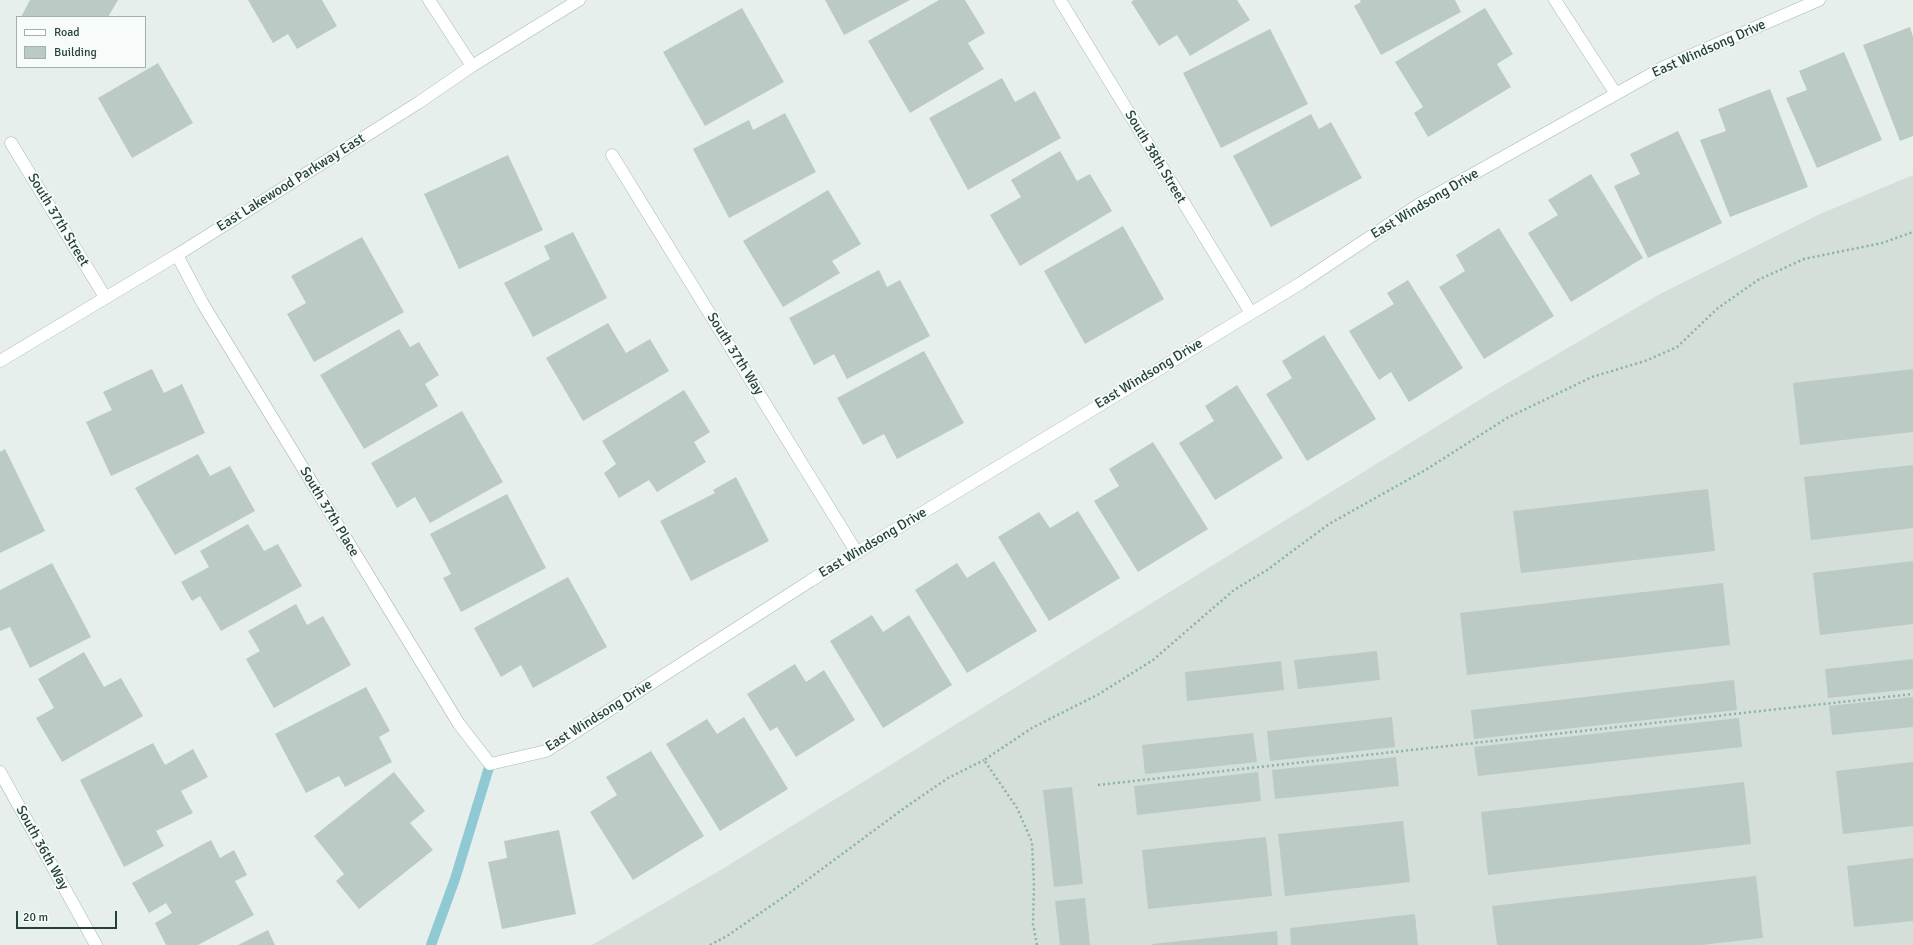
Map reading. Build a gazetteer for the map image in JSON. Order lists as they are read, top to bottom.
{
  "streets": {
    "street": [
      "East Windsong Drive",
      "South 38th Street",
      "East Lakewood Parkway East",
      "South 37th Street",
      "South 37th Way",
      "South 37th Place",
      "South 36th Way"
    ]
  },
  "crossings": [
    ["East Windsong Drive", "South 38th Street"],
    ["East Windsong Drive", "South 37th Way"],
    ["East Windsong Drive", "South 37th Place"],
    ["East Lakewood Parkway East", "South 37th Street"],
    ["East Lakewood Parkway East", "South 37th Place"]
  ],
  "legend": ["Road", "Building"],
  "scale_bar": "20 m"
}
